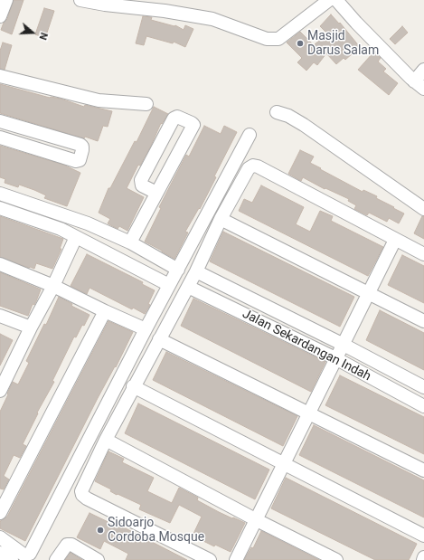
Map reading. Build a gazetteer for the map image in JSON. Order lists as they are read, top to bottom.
{
  "streets": {
    "street": ["Jalan Sekardangan Indah"]
  },
  "places": ["Masjid Darus Salam", "Sidoarjo Cordoba Mosque"],
  "north": "right"
}
